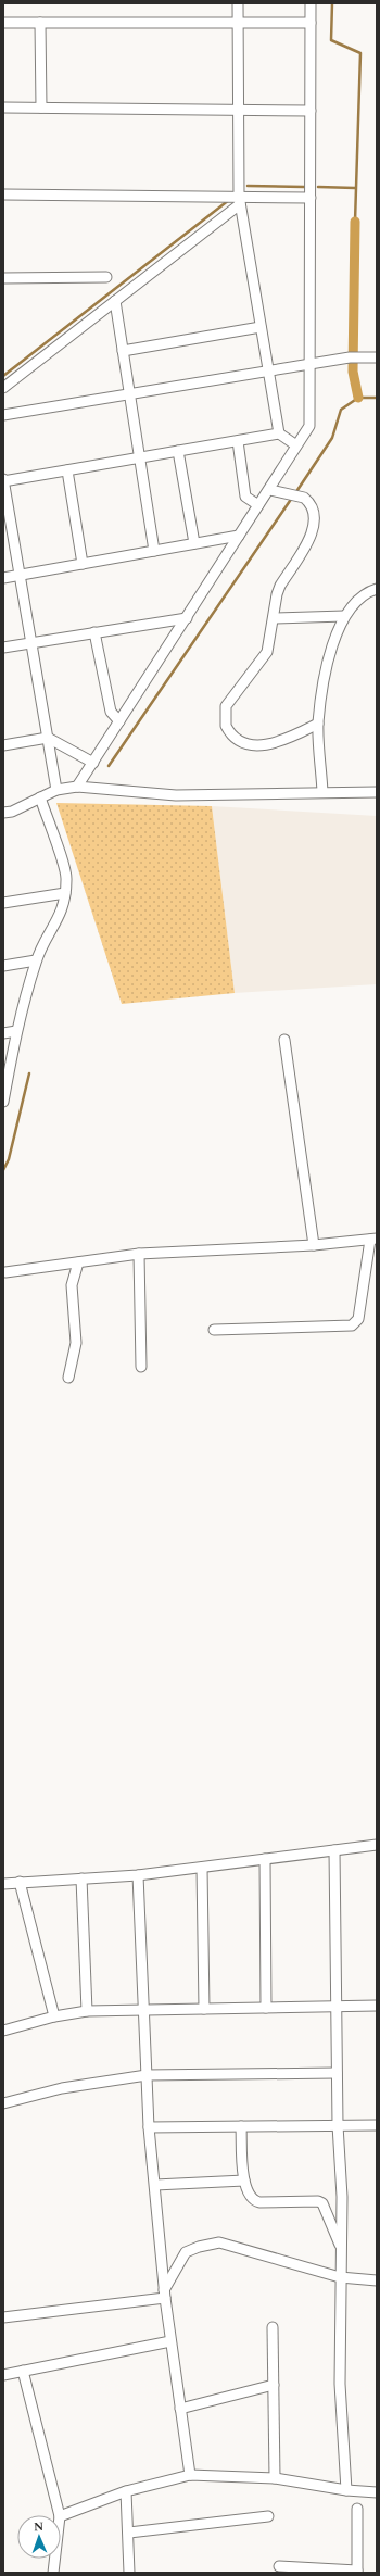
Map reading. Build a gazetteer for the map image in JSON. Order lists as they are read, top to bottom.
{
  "north": "top"
}
